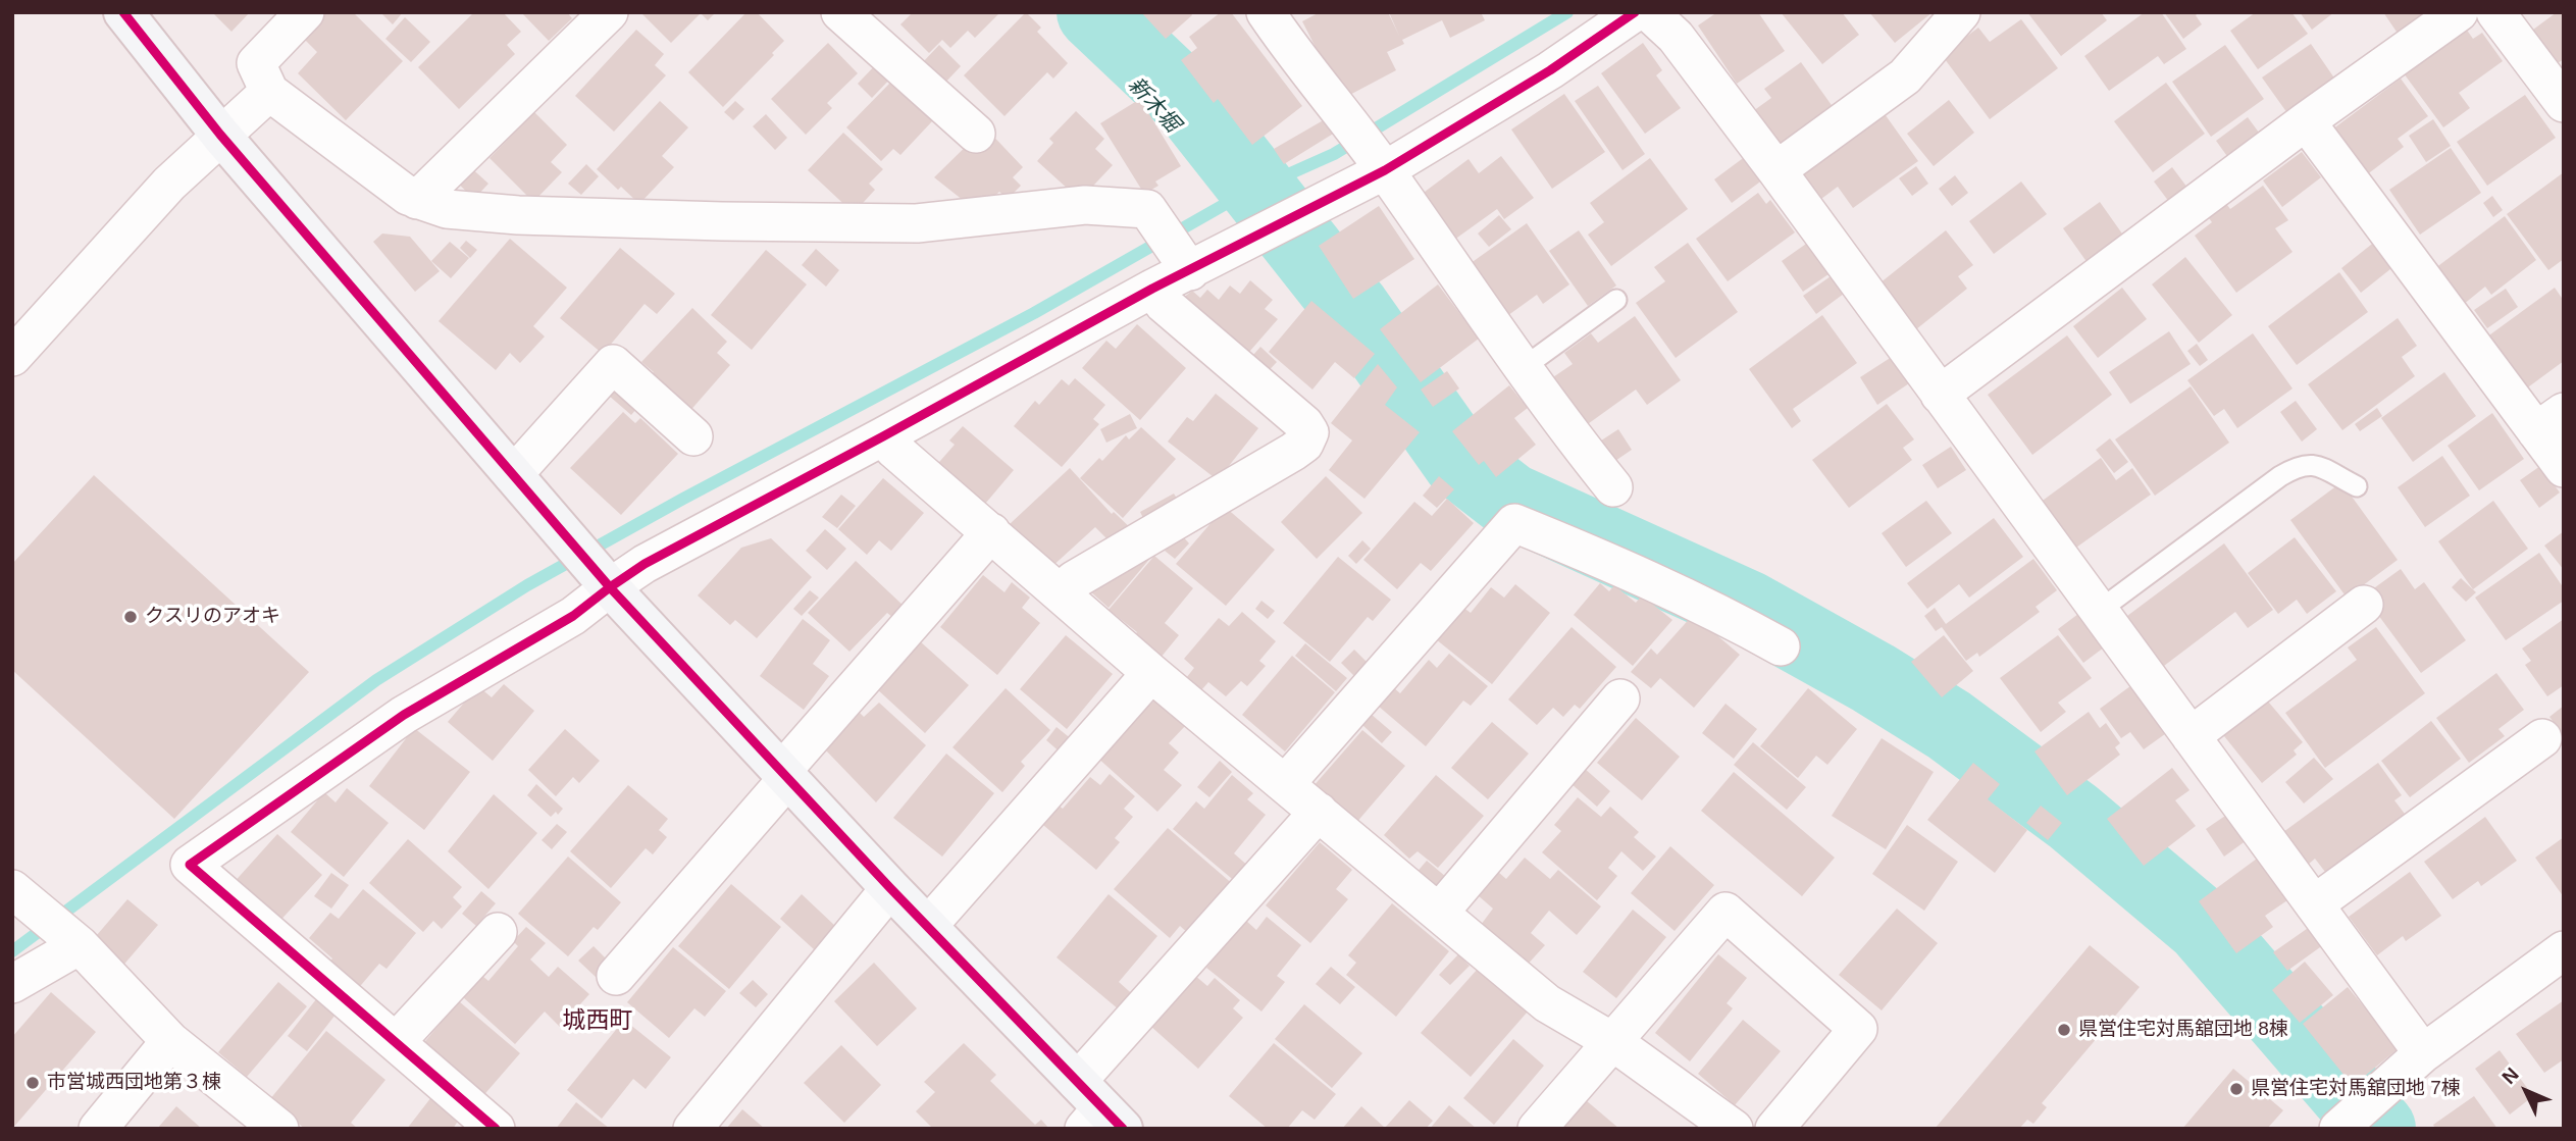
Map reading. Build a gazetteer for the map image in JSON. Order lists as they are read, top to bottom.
{
  "districts": ["城西町"],
  "water": ["新木堀"],
  "places": [
    "クスリのアオキ",
    "県営住宅対馬舘団地 8棟",
    "市営城西団地第３棟",
    "県営住宅対馬舘団地 7棟"
  ],
  "north": "top left"
}
